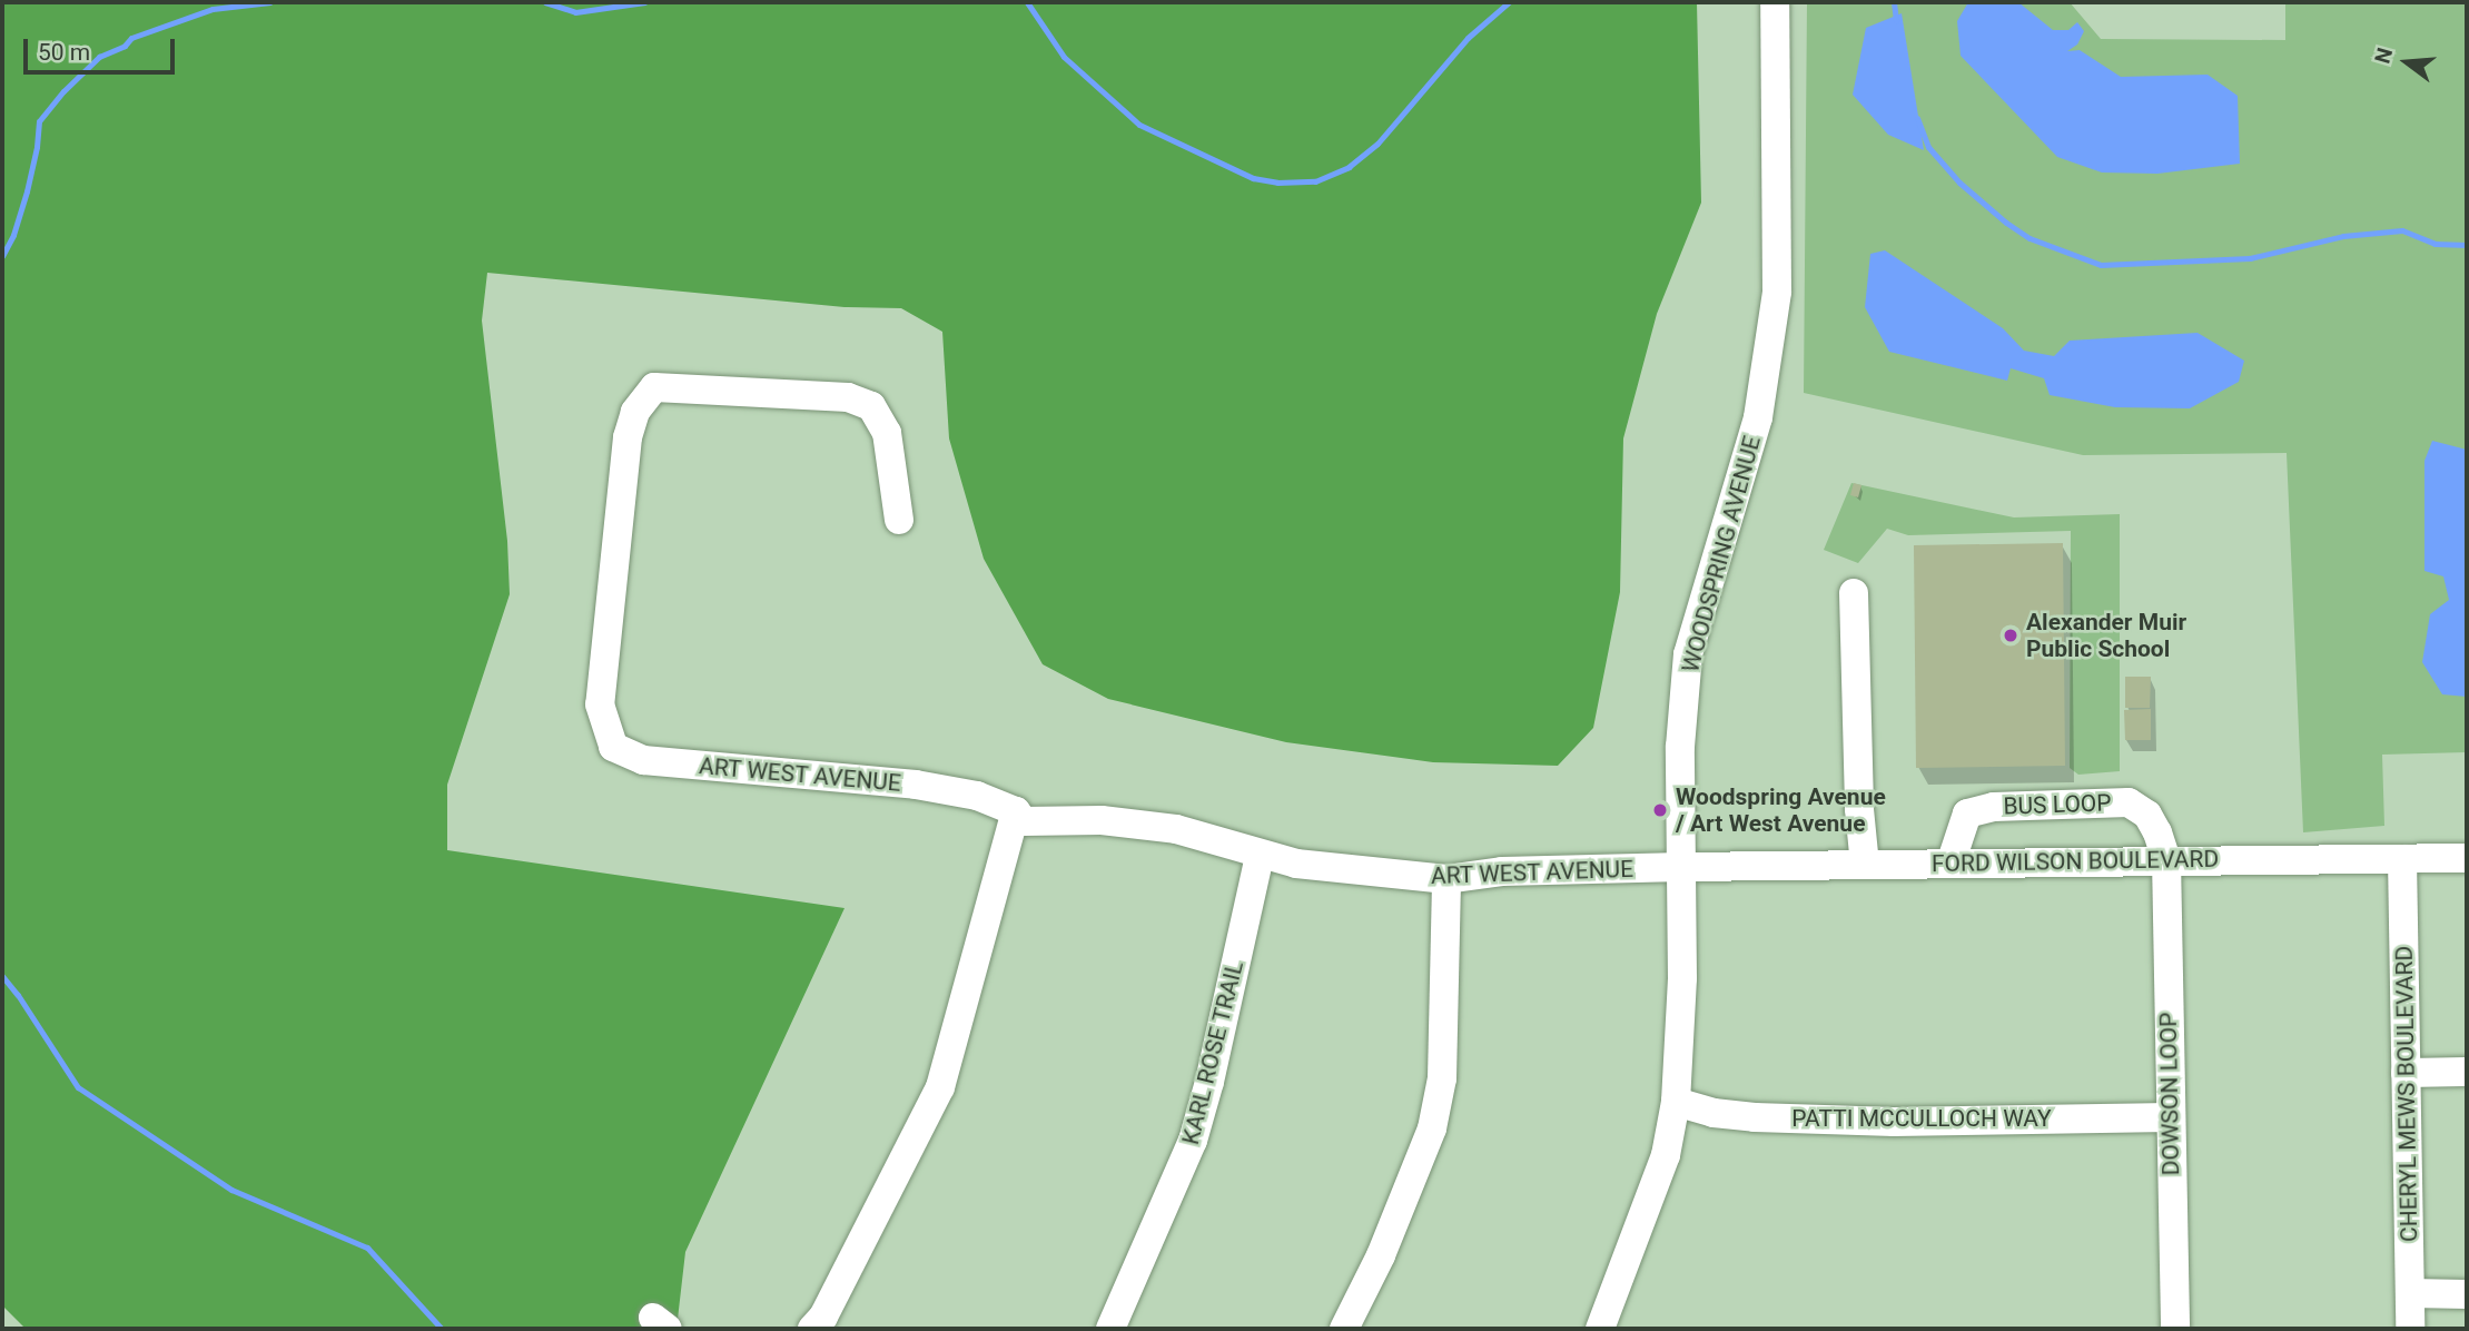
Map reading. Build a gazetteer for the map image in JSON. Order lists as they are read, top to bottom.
{
  "streets": {
    "street": [
      "WOODSPRING AVENUE",
      "ART WEST AVENUE",
      "BUS LOOP",
      "FORD WILSON BOULEVARD",
      "KARL ROSE TRAIL",
      "DOWSON LOOP",
      "CHERYL MEWS BOULEVARD",
      "PATTI MCCULLOCH WAY"
    ]
  },
  "crossings": [
    ["WOODSPRING AVENUE", "ART WEST AVENUE"],
    ["WOODSPRING AVENUE", "FORD WILSON BOULEVARD"],
    ["WOODSPRING AVENUE", "PATTI MCCULLOCH WAY"],
    ["ART WEST AVENUE", "FORD WILSON BOULEVARD"],
    ["ART WEST AVENUE", "KARL ROSE TRAIL"],
    ["BUS LOOP", "FORD WILSON BOULEVARD"],
    ["BUS LOOP", "DOWSON LOOP"],
    ["FORD WILSON BOULEVARD", "DOWSON LOOP"],
    ["FORD WILSON BOULEVARD", "CHERYL MEWS BOULEVARD"],
    ["DOWSON LOOP", "PATTI MCCULLOCH WAY"]
  ],
  "places": ["Alexander Muir Public School", "Woodspring Avenue / Art West Avenue"],
  "scale_bar": "50 m",
  "north": "left"
}
